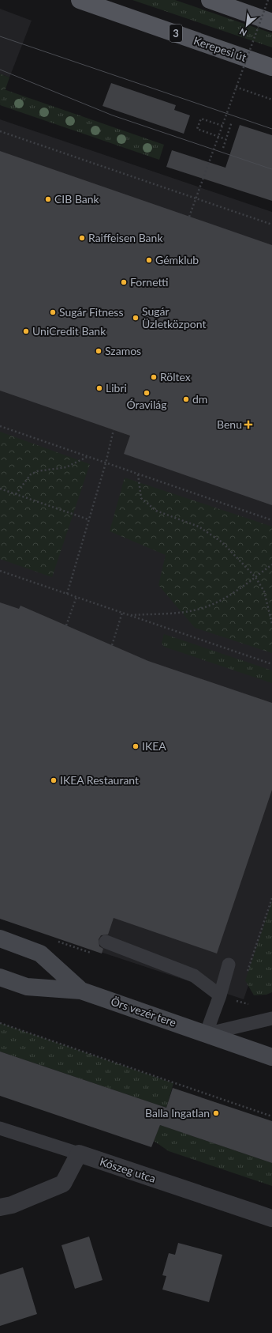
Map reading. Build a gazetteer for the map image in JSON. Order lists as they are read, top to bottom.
{
  "streets": {
    "main road": ["3", "Kerepesi út", "Örs vezér tere"],
    "street": ["Kőszeg utca"]
  },
  "places": {
    "other": [
      "CIB Bank",
      "Raiffeisen Bank",
      "Gémklub",
      "Fornetti",
      "Sugár Fitness",
      "Sugár Üzletközpont",
      "UniCredit Bank",
      "Szamos",
      "Röltex",
      "Libri",
      "Óravilág",
      "dm",
      "IKEA",
      "IKEA Restaurant",
      "Balla Ingatlan"
    ],
    "health": ["Benu"]
  },
  "north": "bottom left"
}
